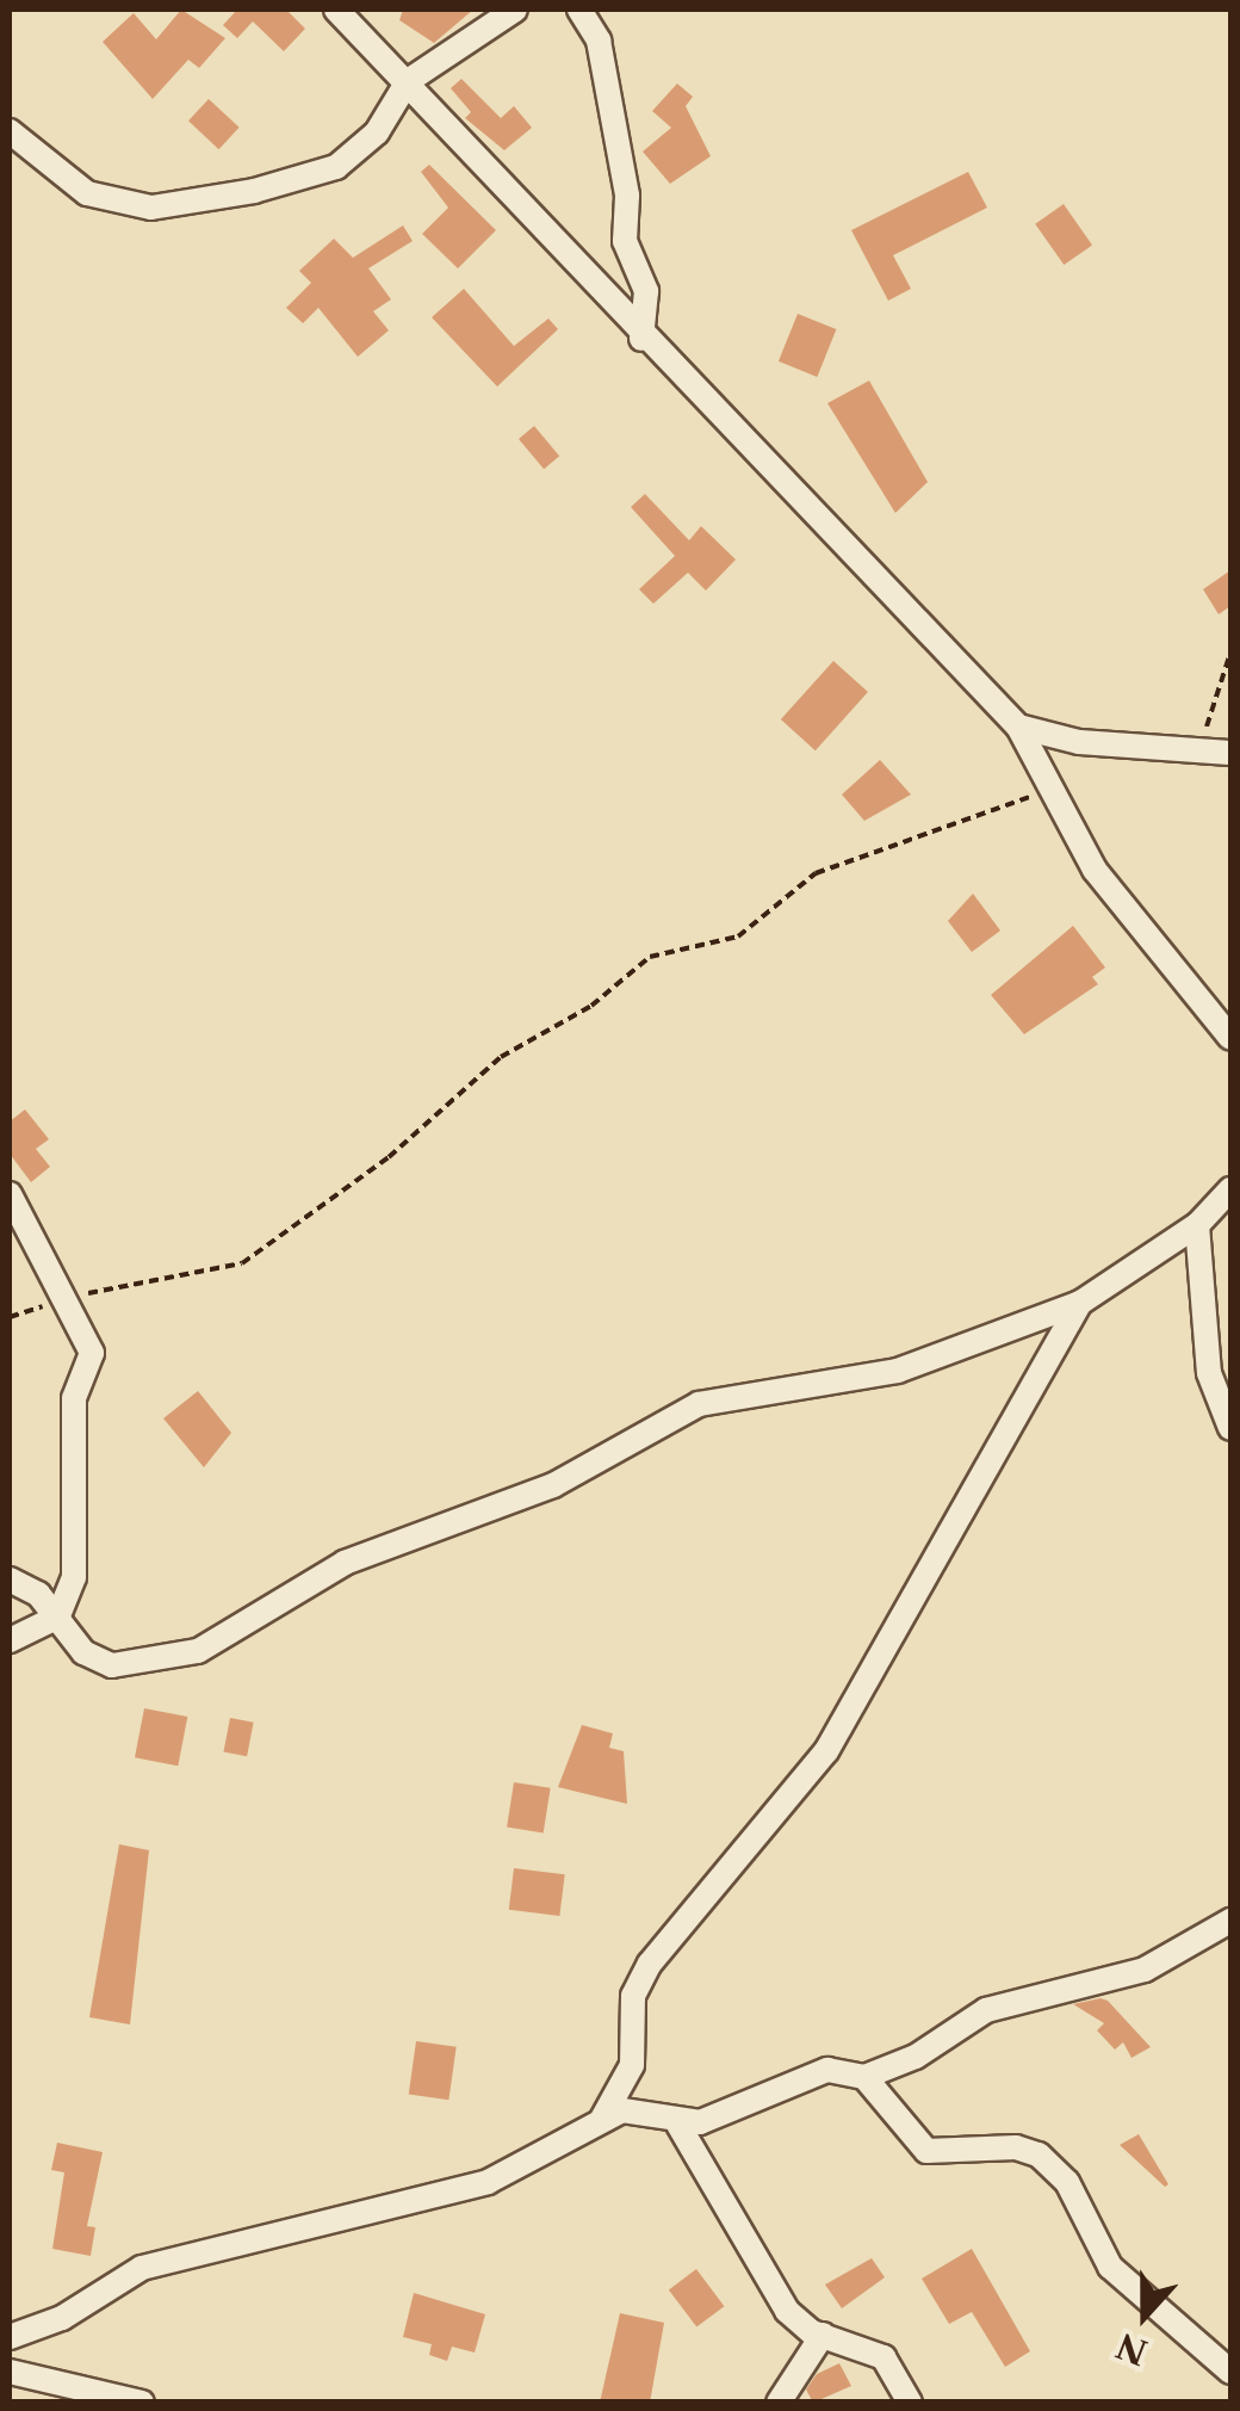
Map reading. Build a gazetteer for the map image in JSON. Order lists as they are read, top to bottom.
{
  "north": "bottom"
}
